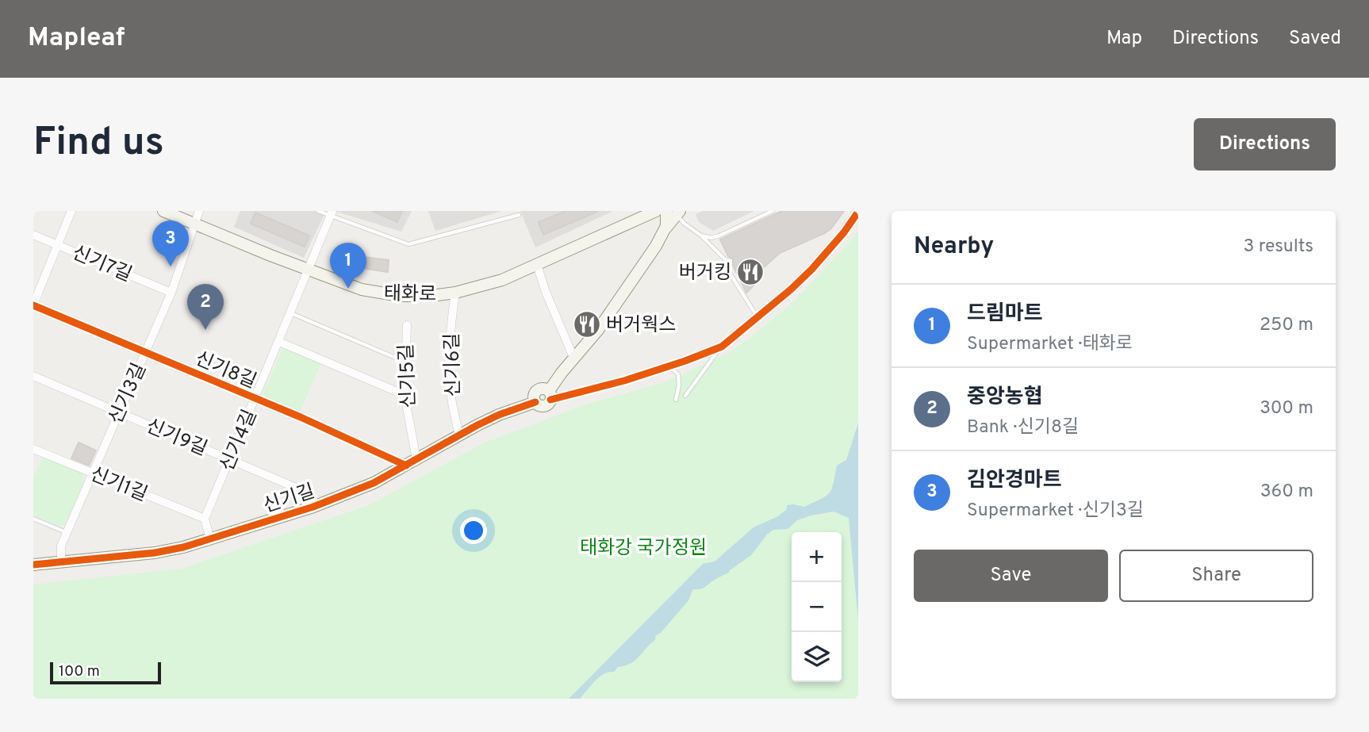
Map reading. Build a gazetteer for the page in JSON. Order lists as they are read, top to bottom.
{
  "streets": {
    "street": [
      "신기7길",
      "태화로",
      "신기6길",
      "신기8길",
      "신기5길",
      "신기3길",
      "신기9길",
      "신기4길",
      "신기1길",
      "신기길"
    ]
  },
  "crossings": [
    ["신기7길", "신기3길"],
    ["태화로", "신기6길"],
    ["태화로", "신기3길"],
    ["태화로", "신기4길"],
    ["신기6길", "신기길"],
    ["신기8길", "신기5길"],
    ["신기8길", "신기3길"],
    ["신기8길", "신기4길"],
    ["신기8길", "신기길"],
    ["신기5길", "신기길"],
    ["신기3길", "신기9길"],
    ["신기3길", "신기1길"],
    ["신기3길", "신기길"],
    ["신기9길", "신기4길"],
    ["신기9길", "신기길"],
    ["신기4길", "신기1길"]
  ],
  "parks": ["태화강 국가정원"],
  "places": {
    "restaurant": ["버거킹", "버거웍스"]
  },
  "scale_bar": "100 m",
  "page": {
    "header": "Mapleaf",
    "nav": ["Map", "Directions", "Saved"],
    "buttons": [
      "Directions",
      ["Save", "Share"]
    ],
    "title": "Find us",
    "heading": ["Nearby", "3 results"],
    "pins": ["3", "1", "2"],
    "list": [
      {
        "mark": "1",
        "name": "드림마트",
        "note": "Supermarket · 태화로",
        "value": "250 m"
      },
      {
        "mark": "2",
        "name": "중앙농협",
        "note": "Bank · 신기8길",
        "value": "300 m"
      },
      {
        "mark": "3",
        "name": "김안경마트",
        "note": "Supermarket · 신기3길",
        "value": "360 m"
      }
    ],
    "map_buttons": ["+", "−"],
    "scale": "100 m"
  }
}
